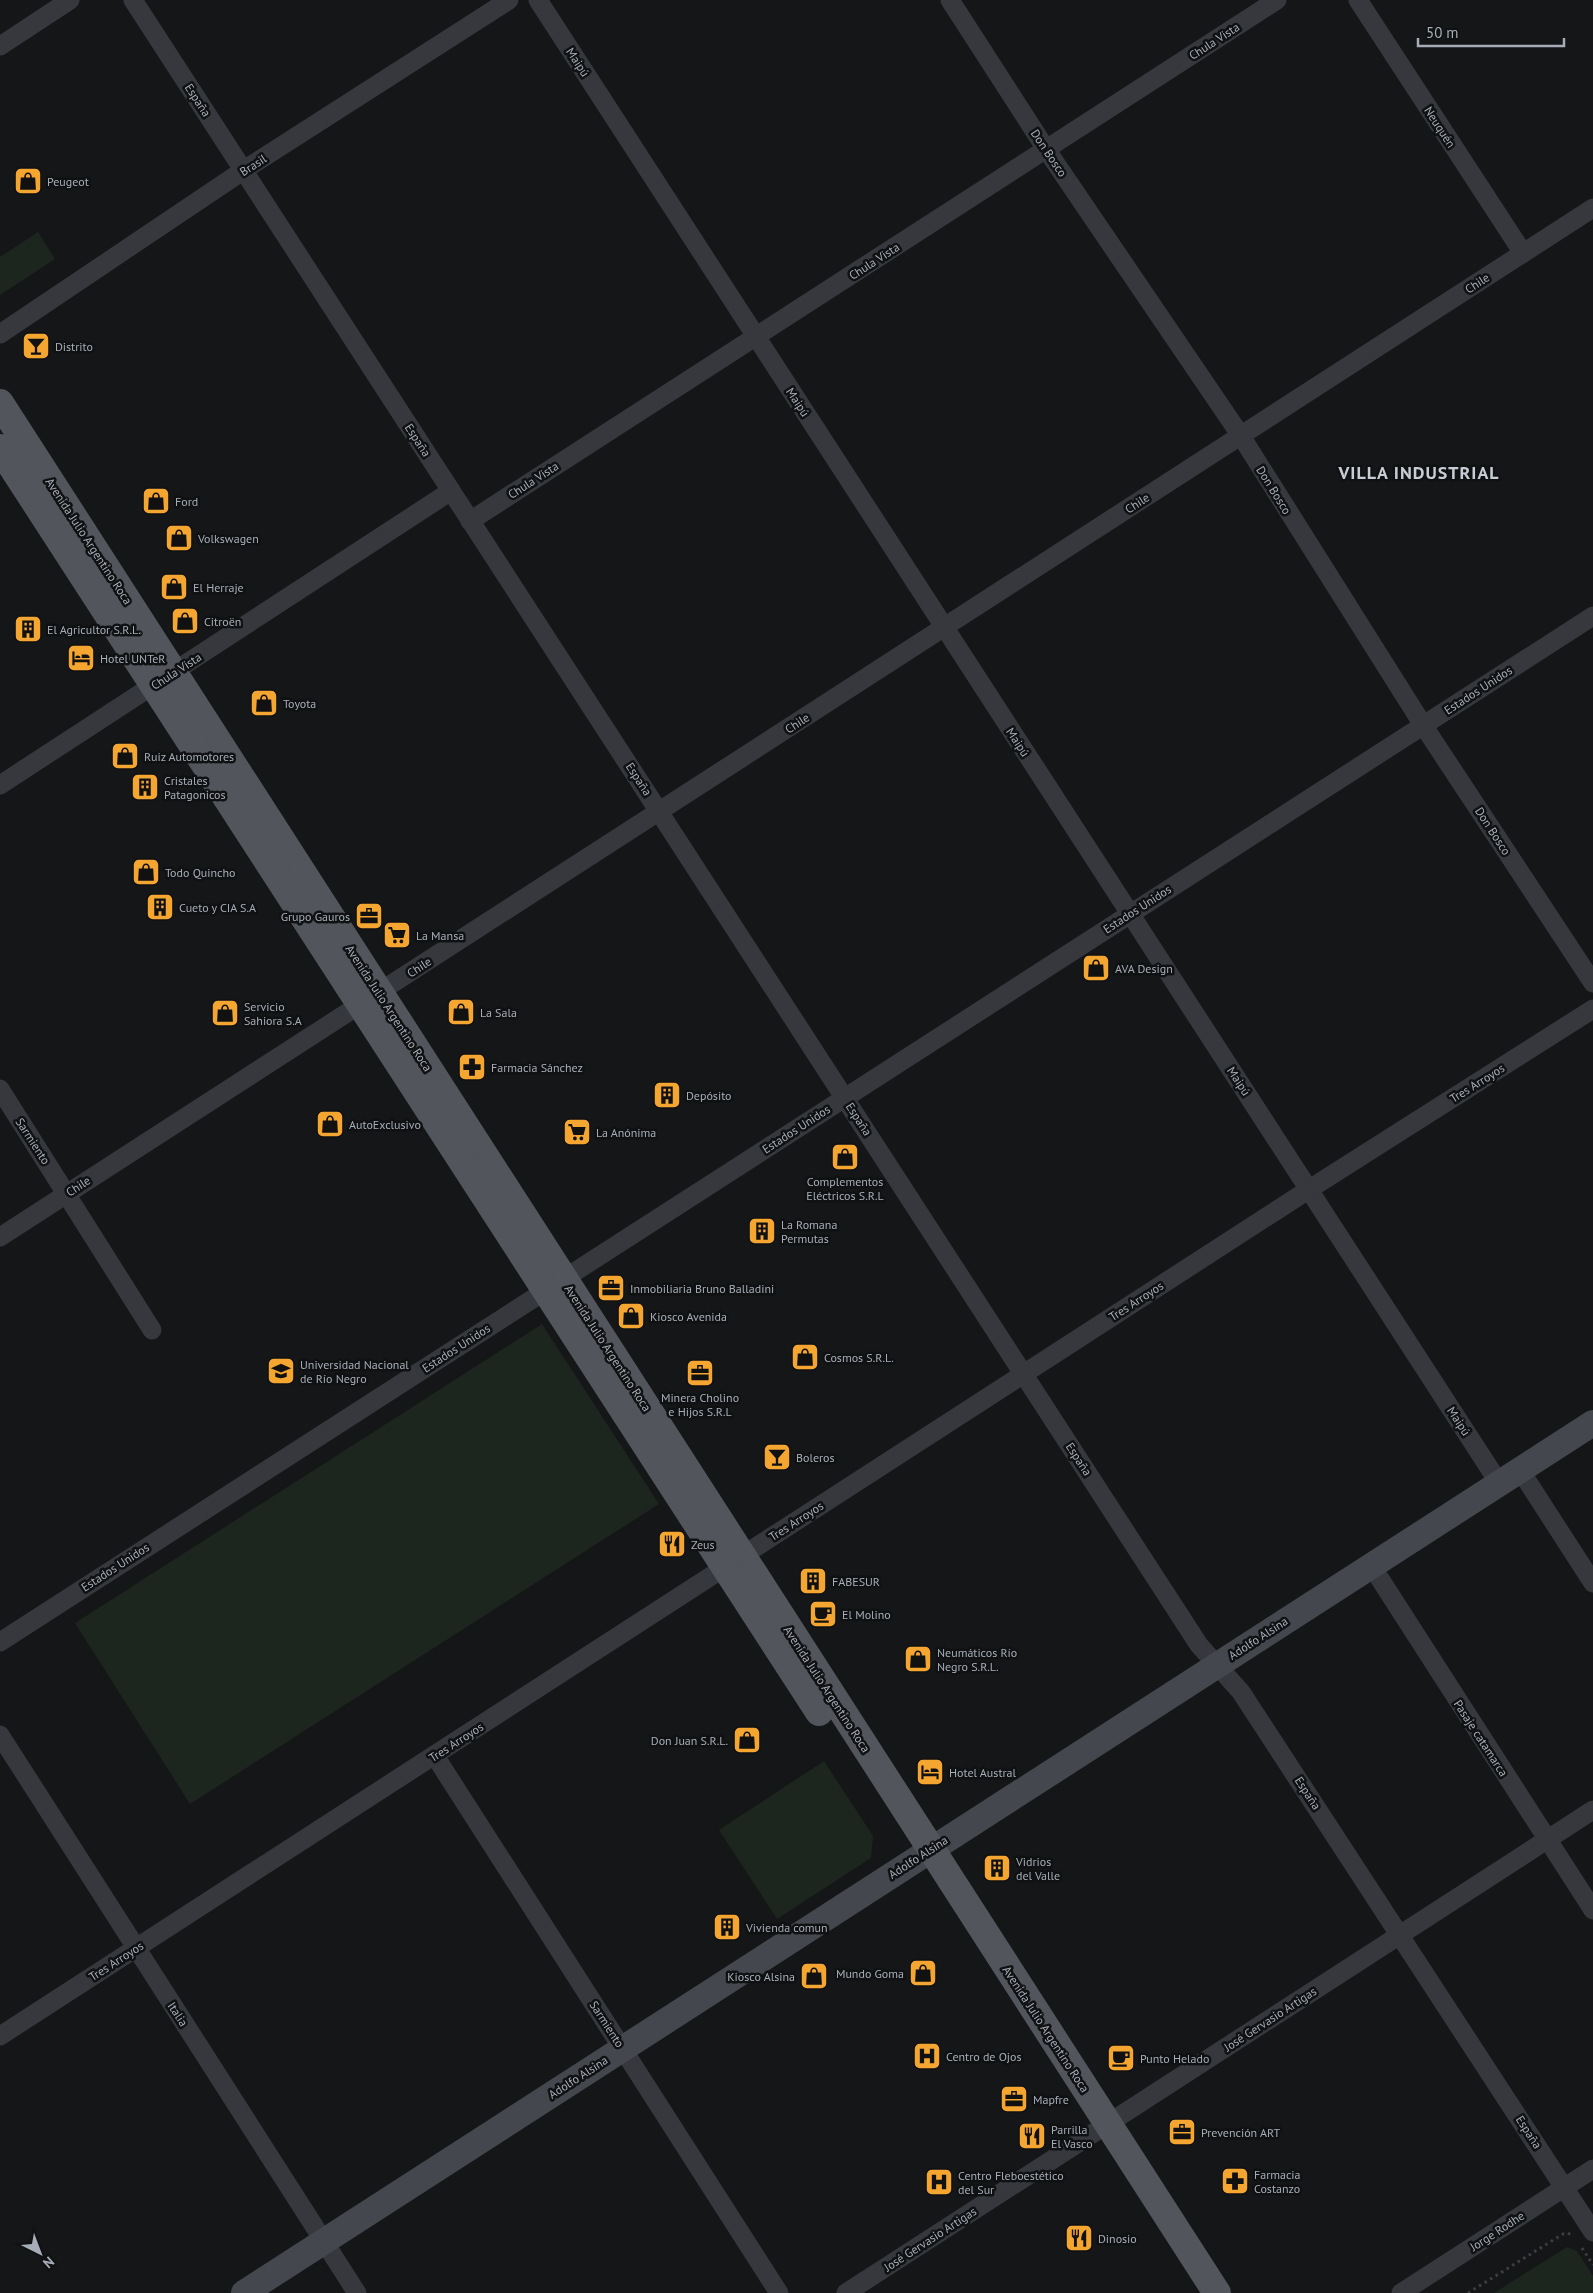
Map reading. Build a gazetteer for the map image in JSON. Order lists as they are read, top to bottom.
{
  "streets": {
    "main road": ["Avenida Julio Argentino Roca", "Adolfo Alsina"],
    "street": [
      "Chula Vista",
      "Maipú",
      "España",
      "Neuquén",
      "Don Bosco",
      "Brasil",
      "Chile",
      "Estados Unidos",
      "Tres Arroyos",
      "Sarmiento",
      "Pasaje catamarca",
      "Italia",
      "José Gervasio Artigas",
      "Jorge Rodhe"
    ]
  },
  "crossings": [
    ["Chula Vista", "Maipú"],
    ["Chula Vista", "España"],
    ["Chula Vista", "Don Bosco"],
    ["Chula Vista", "Avenida Julio Argentino Roca"],
    ["Maipú", "Chile"],
    ["Maipú", "Estados Unidos"],
    ["Maipú", "Tres Arroyos"],
    ["Maipú", "Adolfo Alsina"],
    ["España", "Brasil"],
    ["España", "Chile"],
    ["España", "Estados Unidos"],
    ["España", "Tres Arroyos"],
    ["España", "Adolfo Alsina"],
    ["España", "José Gervasio Artigas"],
    ["España", "Jorge Rodhe"],
    ["Neuquén", "Chile"],
    ["Don Bosco", "Chile"],
    ["Don Bosco", "Estados Unidos"],
    ["Chile", "Avenida Julio Argentino Roca"],
    ["Chile", "Sarmiento"],
    ["Avenida Julio Argentino Roca", "Estados Unidos"],
    ["Avenida Julio Argentino Roca", "Tres Arroyos"],
    ["Avenida Julio Argentino Roca", "Adolfo Alsina"],
    ["Avenida Julio Argentino Roca", "José Gervasio Artigas"],
    ["Tres Arroyos", "Sarmiento"],
    ["Tres Arroyos", "Italia"],
    ["Sarmiento", "Adolfo Alsina"],
    ["Adolfo Alsina", "Pasaje catamarca"],
    ["Adolfo Alsina", "Italia"],
    ["Pasaje catamarca", "José Gervasio Artigas"]
  ],
  "districts": ["VILLA INDUSTRIAL"],
  "places": {
    "shop": [
      "Peugeot",
      "Ford",
      "Volkswagen",
      "El Herraje",
      "Citroën",
      "Toyota",
      "Ruiz Automotores",
      "Todo Quincho",
      "AVA Design",
      "La Sala",
      "Servicio Sahiora S.A",
      "AutoExclusivo",
      "Complementos Eléctricos S.R.L",
      "Kiosco Avenida",
      "Cosmos S.R.L.",
      "Neumáticos Río Negro S.R.L.",
      "Don Juan S.R.L.",
      "Mundo Goma",
      "Kiosco Alsina"
    ],
    "bar": ["Distrito", "Boleros"],
    "building": [
      "El Agricultor S.R.L.",
      "Cristales Patagonicos",
      "Cueto y CIA S.A",
      "Depósito",
      "La Romana Permutas",
      "FABESUR",
      "Vidrios del Valle",
      "Vivienda comun"
    ],
    "hotel": ["Hotel UNTeR", "Hotel Austral"],
    "office": [
      "Grupo Gauros",
      "Inmobiliaria Bruno Balladini",
      "Minera Cholino e Hijos S.R.L",
      "Mapfre",
      "Prevención ART"
    ],
    "supermarket": ["La Mansa", "La Anónima"],
    "pharmacy": ["Farmacia Sánchez", "Farmacia Costanzo"],
    "school or university": ["Universidad Nacional de Río Negro"],
    "restaurant": ["Zeus", "Parrilla El Vasco", "Dinosio"],
    "cafe": ["El Molino", "Punto Helado"],
    "hospital": ["Centro de Ojos", "Centro Fleboestético del Sur"]
  },
  "scale_bar": "50 m",
  "north": "bottom right"
}
